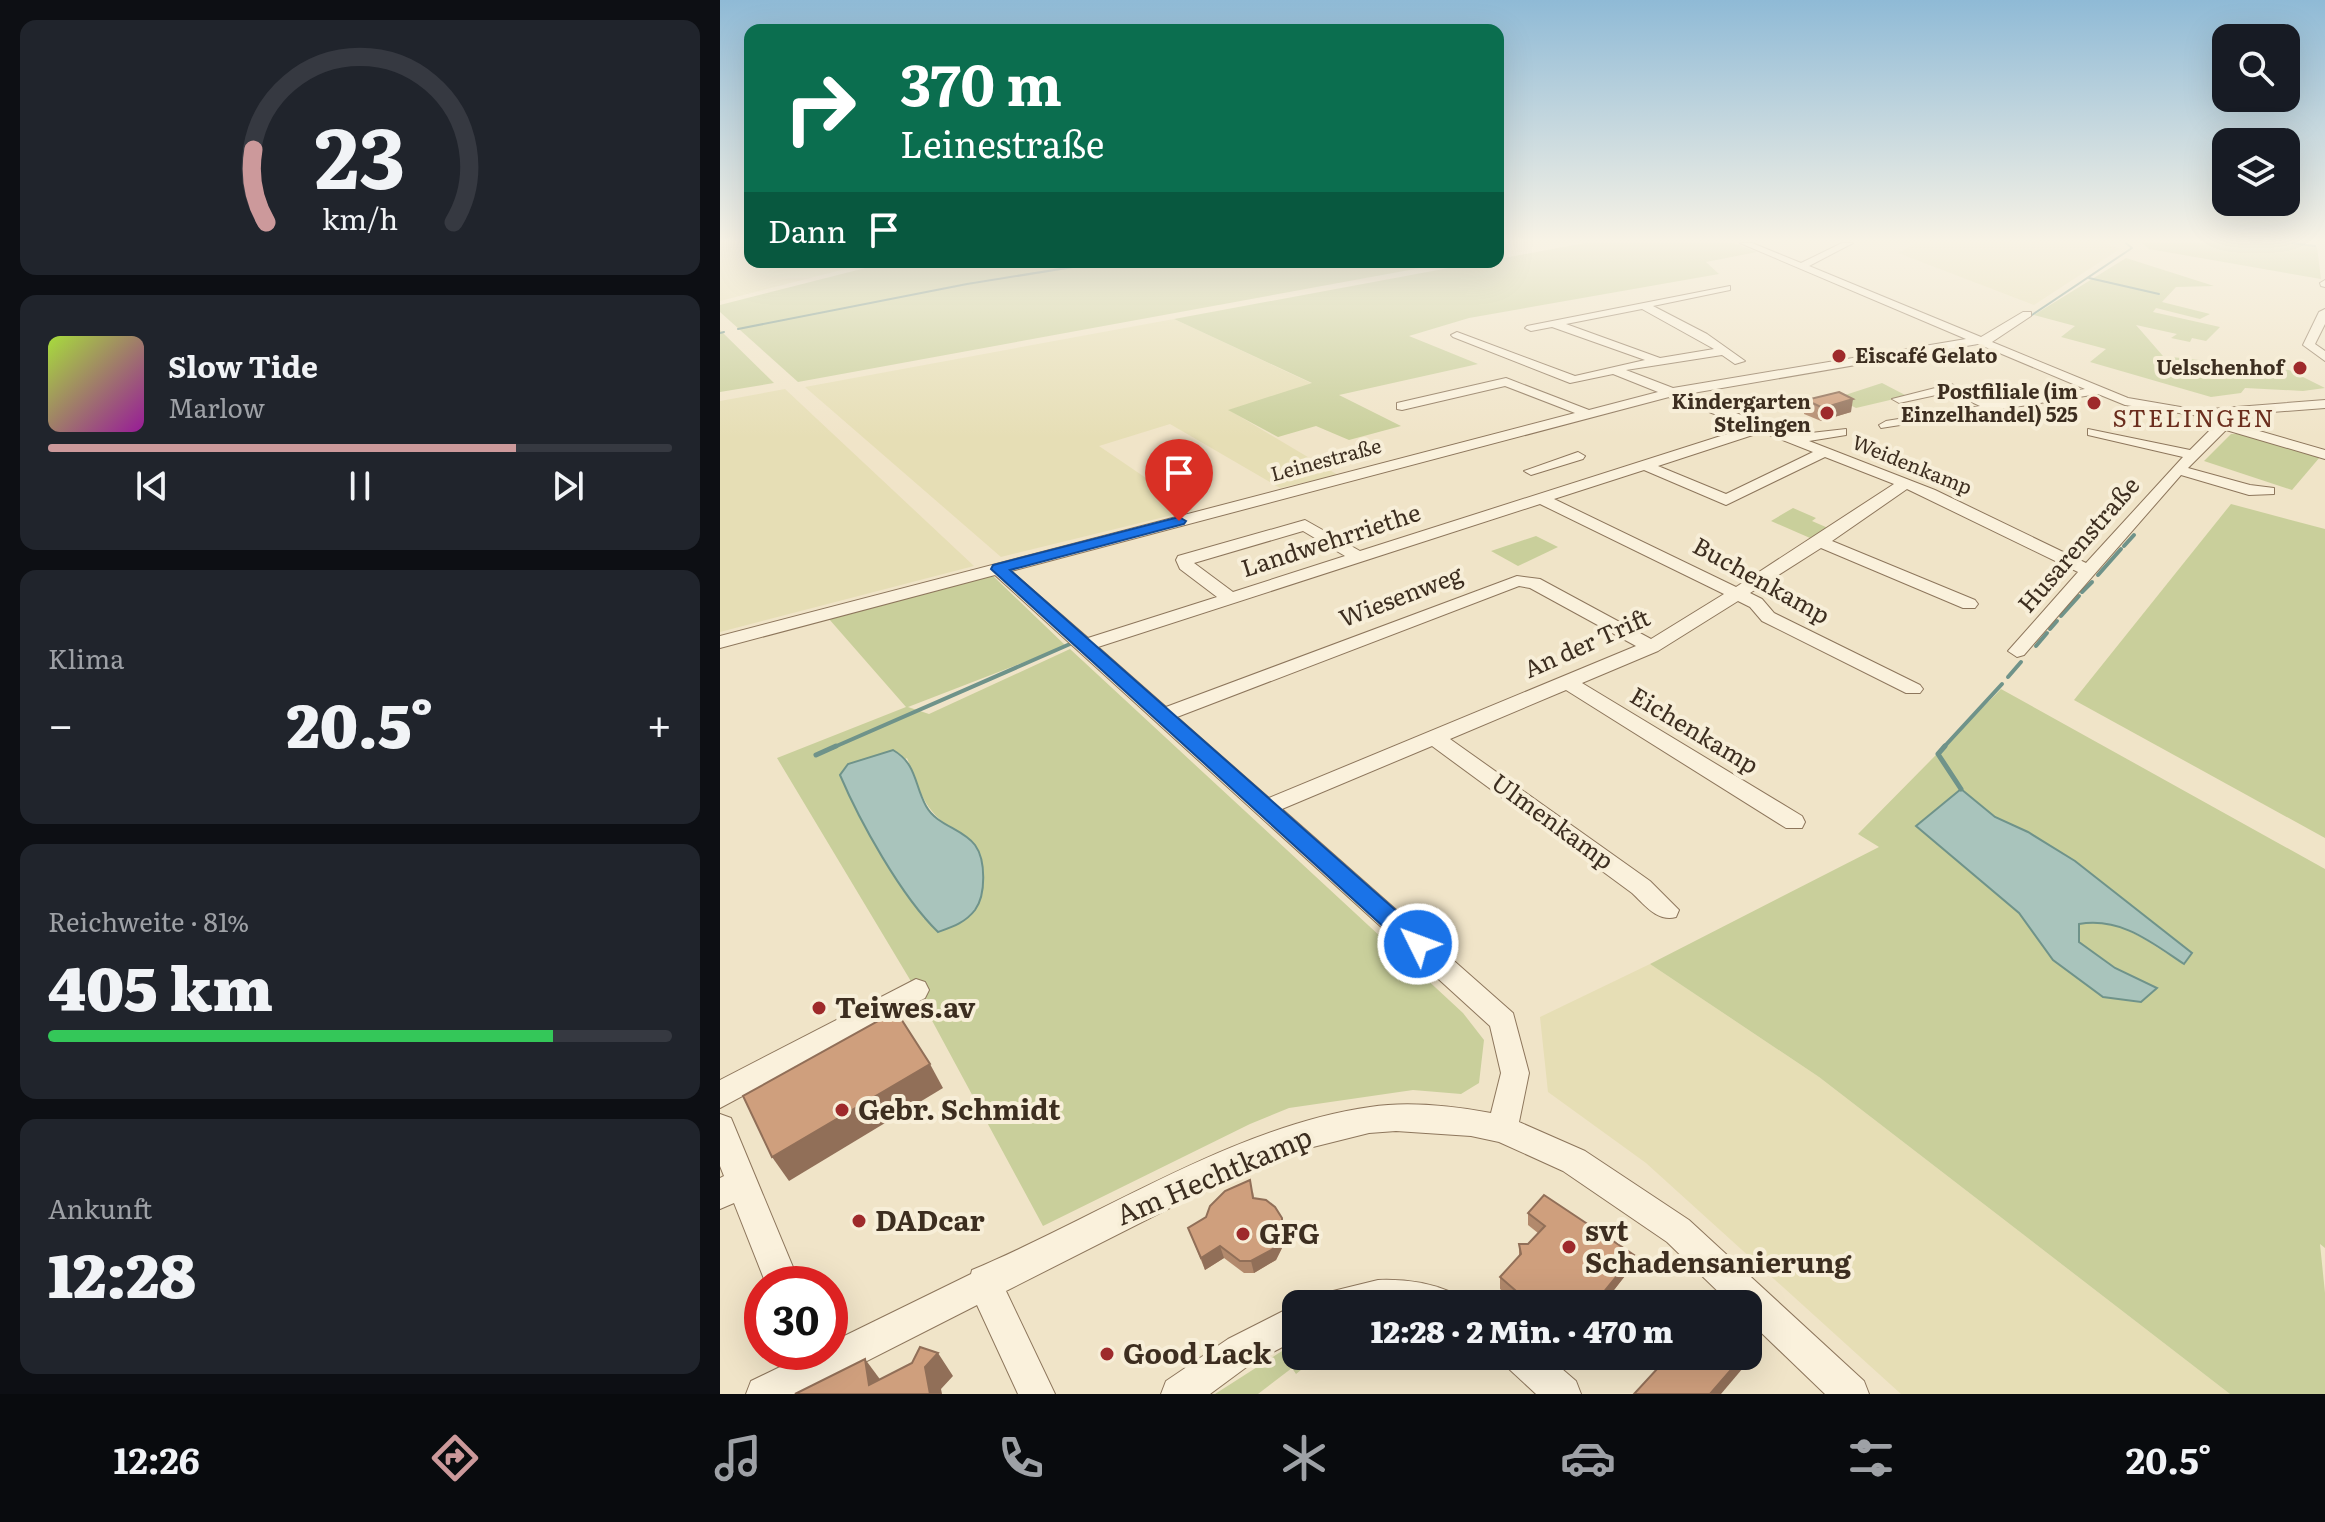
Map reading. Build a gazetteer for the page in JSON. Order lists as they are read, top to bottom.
{
  "streets": {
    "street": [
      "Leinestraße",
      "Weidenkamp",
      "Landwehrriethe",
      "Husarenstraße",
      "Buchenkamp",
      "Wiesenweg",
      "An der Trift",
      "Eichenkamp",
      "Ulmenkamp",
      "Am Hechtkamp"
    ]
  },
  "crossings": [
    ["Leinestraße", "Weidenkamp"],
    ["Weidenkamp", "Landwehrriethe"],
    ["Weidenkamp", "Husarenstraße"],
    ["Weidenkamp", "An der Trift"],
    ["Landwehrriethe", "Buchenkamp"],
    ["Buchenkamp", "An der Trift"],
    ["Wiesenweg", "An der Trift"],
    ["An der Trift", "Eichenkamp"],
    ["An der Trift", "Ulmenkamp"]
  ],
  "districts": ["STELINGEN"],
  "places": [
    "Eiscafé Gelato",
    "Uelschenhof",
    "Postfiliale (im Einzelhandel) 525",
    "Kindergarten Stelingen",
    "Teiwes.av",
    "Gebr. Schmidt",
    "DADcar",
    "GFG",
    "svt Schadensanierung",
    "Good Lack"
  ],
  "page": {
    "turn": ["370 m", "Leinestraße"],
    "then": "Dann",
    "song": ["Slow Tide", "Marlow"],
    "tile": [
      "Klima",
      ["Reichweite · 81%", "405 km"],
      ["Ankunft", "12:28"]
    ],
    "heat": ["−", "20.5°", "+"],
    "limit": "30",
    "trip": "12:28 · 2 Min. · 470 m",
    "tabs": ["12:26", "20.5°"],
    "gauge": ["23", "km/h"]
  }
}
